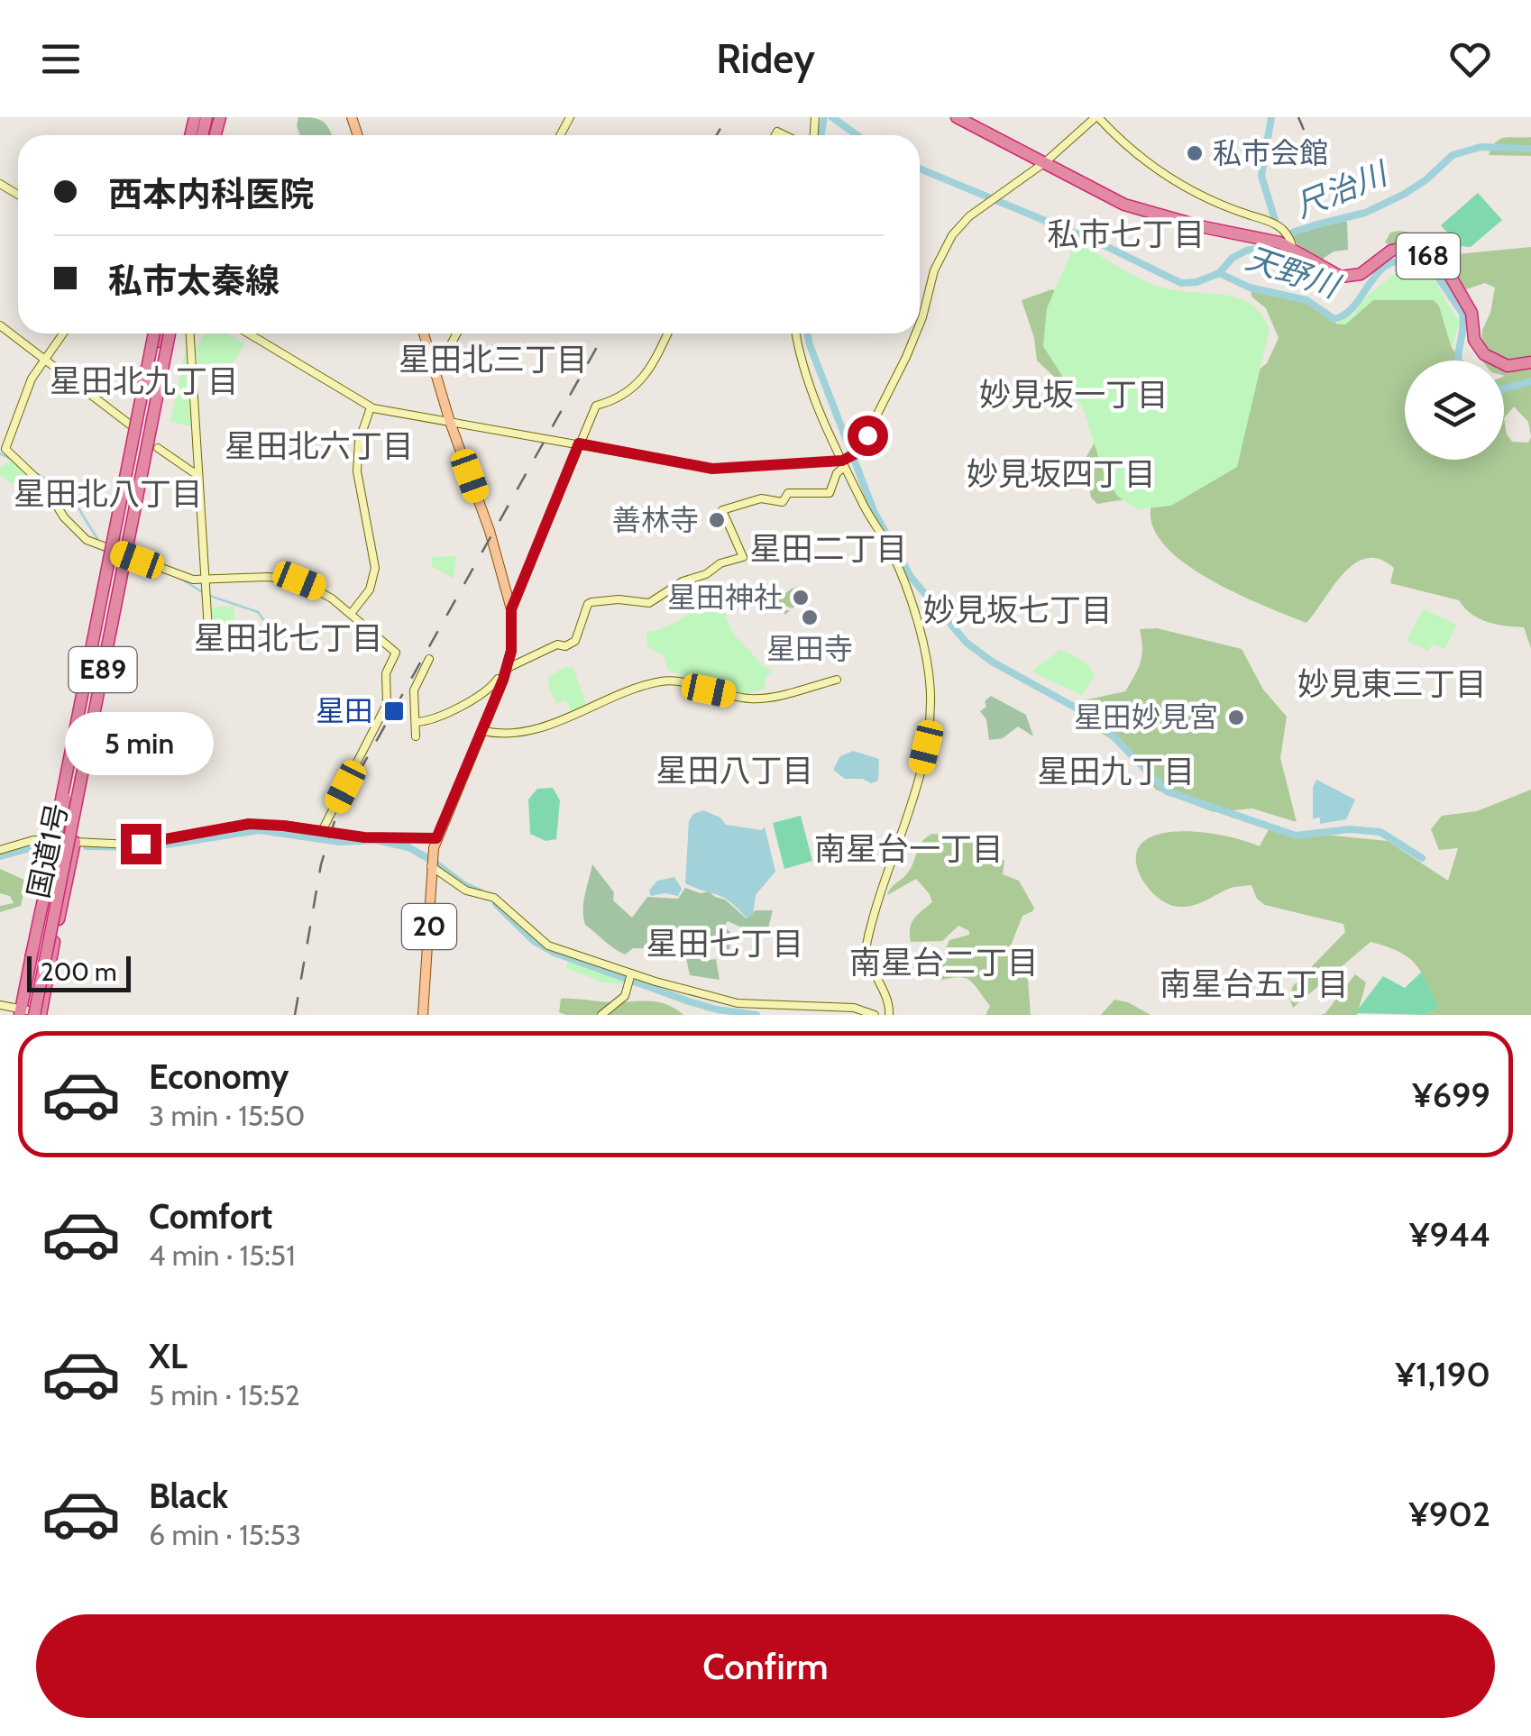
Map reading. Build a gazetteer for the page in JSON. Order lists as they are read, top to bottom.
{
  "streets": {
    "highway": ["168", "E89", "国道1号"],
    "main road": ["20"]
  },
  "crossings": [
    ["E89", "国道1号"]
  ],
  "districts": [
    "私市七丁目",
    "星田北三丁目",
    "星田北九丁目",
    "妙見坂一丁目",
    "星田北六丁目",
    "妙見坂四丁目",
    "星田北八丁目",
    "星田二丁目",
    "妙見坂七丁目",
    "星田北七丁目",
    "妙見東三丁目",
    "星田八丁目",
    "星田九丁目",
    "南星台一丁目",
    "星田七丁目",
    "南星台二丁目",
    "南星台五丁目"
  ],
  "water": ["尺治川", "天野川"],
  "places": {
    "other": [
      "私市会館",
      "善林寺",
      "星田神社",
      "星田寺",
      "星田妙見宮"
    ],
    "transit": ["星田"]
  },
  "scale_bar": "200 m",
  "page": {
    "header": "Ridey",
    "banner": ["西本内科医院", "私市太秦線"],
    "bubble": "5 min",
    "scale": "200 m",
    "list": [
      {
        "name": "Economy",
        "note": "3 min · 15:50",
        "value": "¥699"
      },
      {
        "name": "Comfort",
        "note": "4 min · 15:51",
        "value": "¥944"
      },
      {
        "name": "XL",
        "note": "5 min · 15:52",
        "value": "¥1,190"
      },
      {
        "name": "Black",
        "note": "6 min · 15:53",
        "value": "¥902"
      }
    ],
    "buttons": "Confirm"
  }
}
